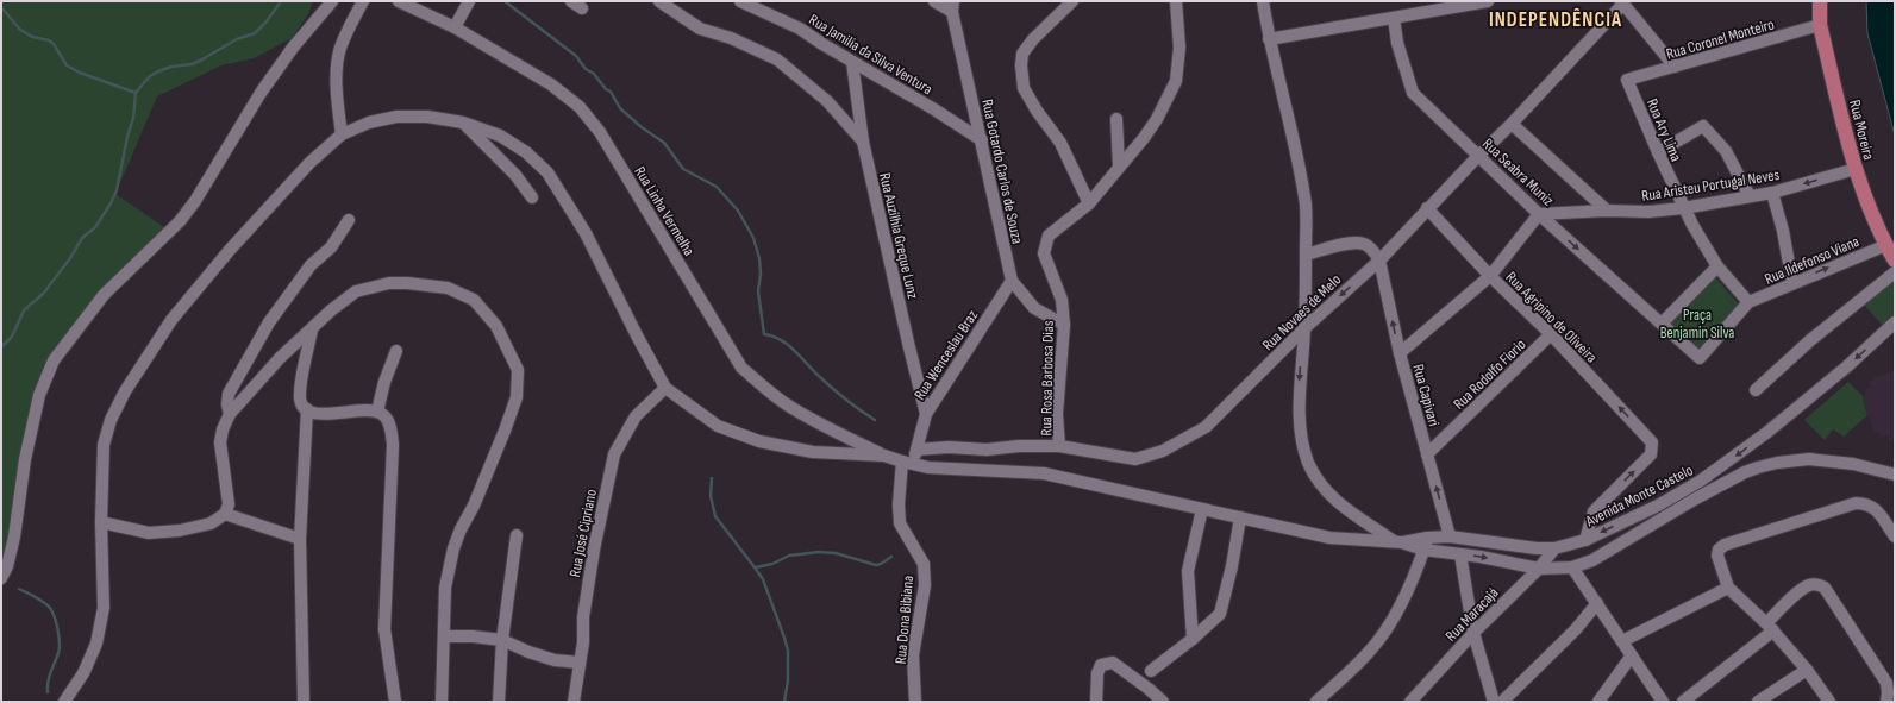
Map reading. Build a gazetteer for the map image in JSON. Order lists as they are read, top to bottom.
{
  "streets": {
    "main road": ["Rua Moreira"],
    "street": [
      "Rua Coronel Monteiro",
      "Rua Jamilia da Silva Ventura",
      "Rua Ary Lima",
      "Rua Gotardo Carlos de Souza",
      "Rua Seabra Muniz",
      "Rua Aristeu Portugal Neves",
      "Rua Linha Vermelha",
      "Rua Auzilhia Greque Lunz",
      "Rua Ildefonso Viana",
      "Rua Novaes de Melo",
      "Rua Agripino de Oliveira",
      "Rua Wenceslau Braz",
      "Rua Rodolfo Fiorio",
      "Rua Rosa Barbosa Dias",
      "Rua Capivari",
      "Avenida Monte Castelo",
      "Rua José Cipriano",
      "Rua Maracajá",
      "Rua Dona Bibiana"
    ]
  },
  "crossings": [
    ["Rua Coronel Monteiro", "Rua Ary Lima"],
    ["Rua Coronel Monteiro", "Rua Moreira"],
    ["Rua Jamilia da Silva Ventura", "Rua Gotardo Carlos de Souza"],
    ["Rua Jamilia da Silva Ventura", "Rua Auzilhia Greque Lunz"],
    ["Rua Ary Lima", "Rua Aristeu Portugal Neves"],
    ["Rua Moreira", "Rua Aristeu Portugal Neves"],
    ["Rua Moreira", "Rua Ildefonso Viana"],
    ["Rua Gotardo Carlos de Souza", "Rua Wenceslau Braz"],
    ["Rua Gotardo Carlos de Souza", "Rua Rosa Barbosa Dias"],
    ["Rua Seabra Muniz", "Rua Aristeu Portugal Neves"],
    ["Rua Seabra Muniz", "Rua Novaes de Melo"],
    ["Rua Auzilhia Greque Lunz", "Rua Wenceslau Braz"],
    ["Rua Novaes de Melo", "Rua Agripino de Oliveira"],
    ["Rua Novaes de Melo", "Rua Wenceslau Braz"],
    ["Rua Novaes de Melo", "Rua Rosa Barbosa Dias"],
    ["Rua Novaes de Melo", "Rua Capivari"],
    ["Rua Agripino de Oliveira", "Rua Rodolfo Fiorio"],
    ["Rua Agripino de Oliveira", "Avenida Monte Castelo"],
    ["Rua Wenceslau Braz", "Rua Dona Bibiana"],
    ["Rua Rodolfo Fiorio", "Rua Capivari"],
    ["Rua Capivari", "Avenida Monte Castelo"],
    ["Avenida Monte Castelo", "Rua Maracajá"]
  ],
  "one_way": ["Rua Seabra Muniz"],
  "districts": ["INDEPENDÊNCIA"],
  "parks": ["Praça Benjamin Silva"]
}
